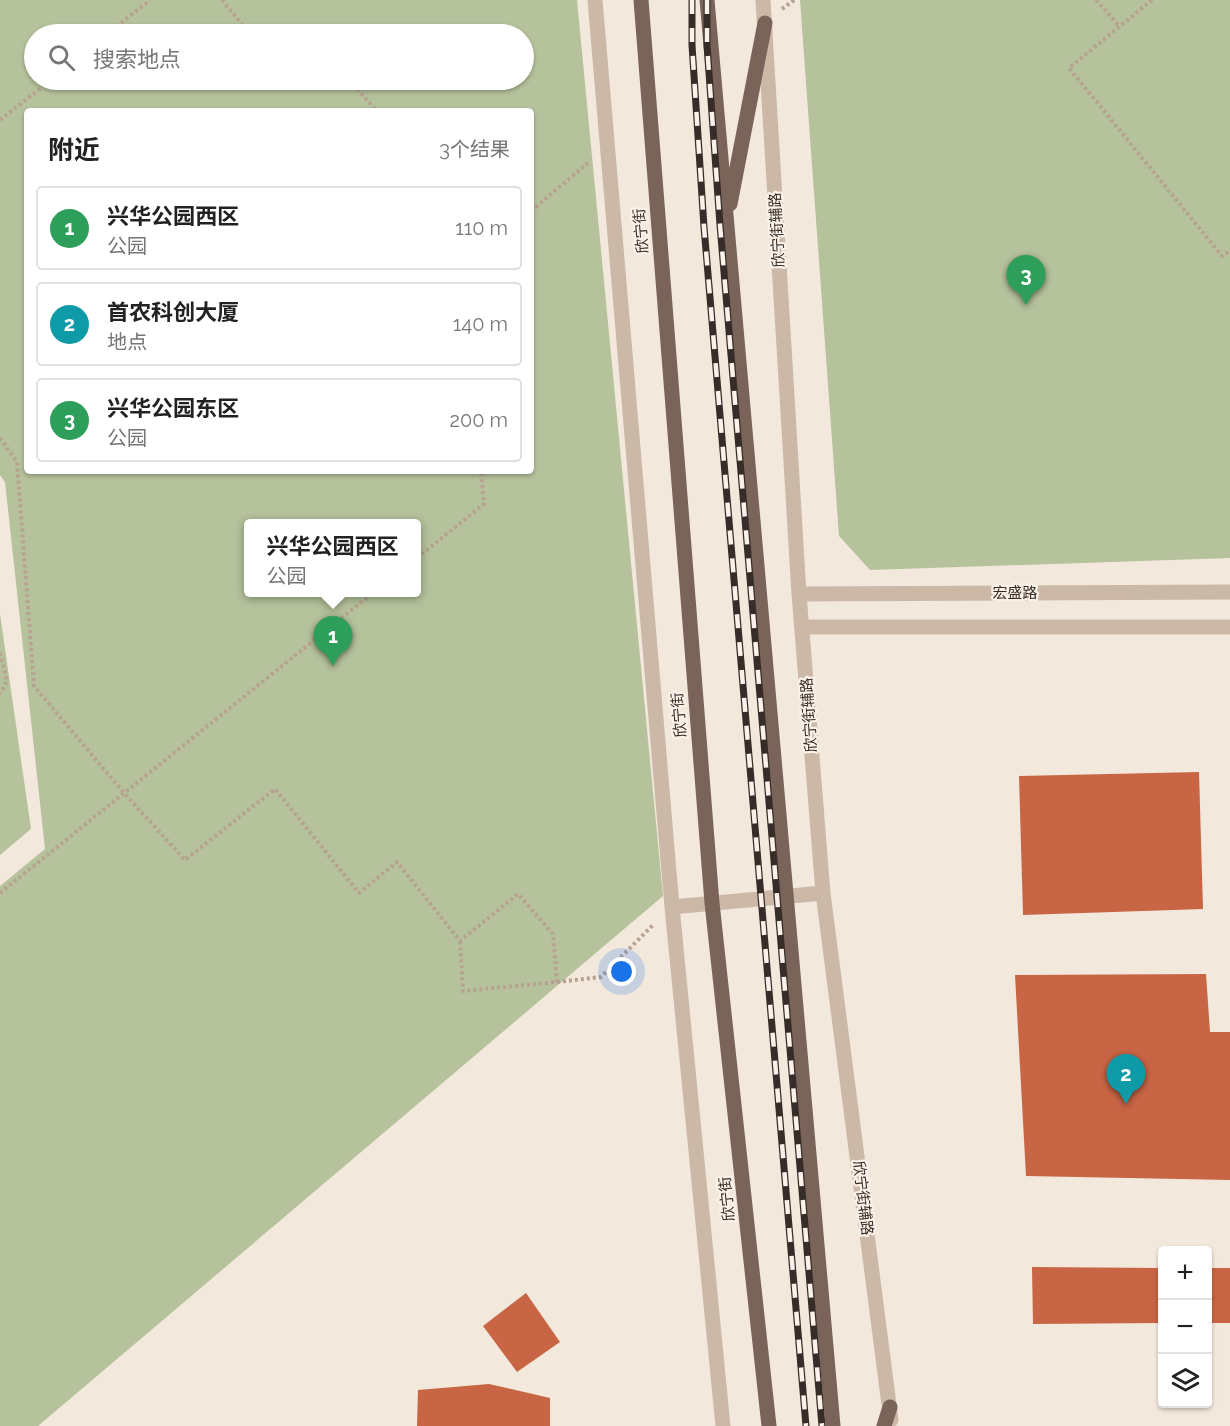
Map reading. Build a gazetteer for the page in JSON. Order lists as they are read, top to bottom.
{
  "streets": {
    "main road": ["欣宁街"],
    "street": ["欣宁街辅路", "宏盛路"]
  },
  "crossings": [
    ["欣宁街辅路", "宏盛路"]
  ],
  "page": {
    "search": "搜索地点",
    "heading": ["附近", "3个结果"],
    "list": [
      {
        "mark": "1",
        "name": "兴华公园西区",
        "note": "公园",
        "value": "110 m"
      },
      {
        "mark": "2",
        "name": "首农科创大厦",
        "note": "地点",
        "value": "140 m"
      },
      {
        "mark": "3",
        "name": "兴华公园东区",
        "note": "公园",
        "value": "200 m"
      }
    ],
    "pins": ["3", "1", "2"],
    "popup": ["兴华公园西区", "公园"],
    "map_buttons": ["+", "−"]
  }
}
